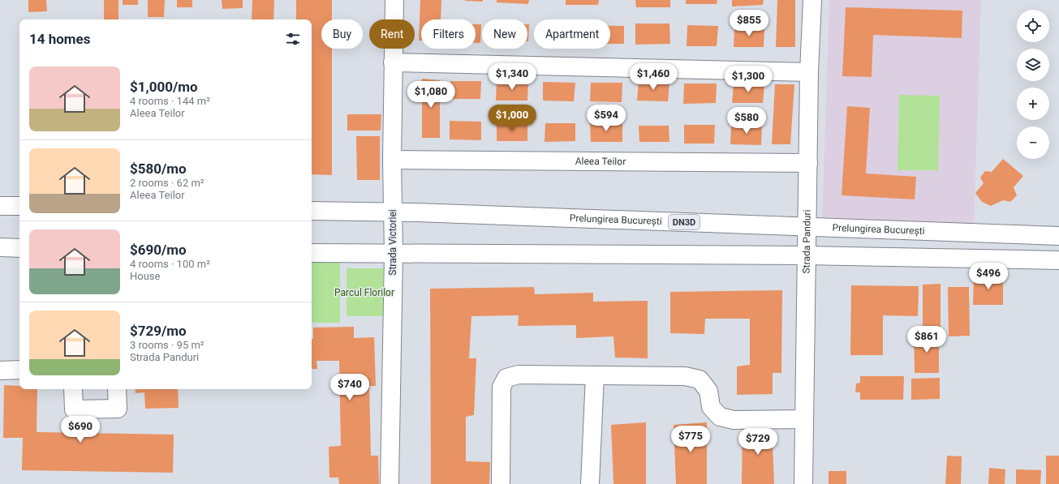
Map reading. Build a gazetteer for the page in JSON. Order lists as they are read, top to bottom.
{
  "streets": {
    "street": [
      "Aleea Teilor",
      "Prelungirea București",
      "DN3D",
      "Strada Panduri",
      "Strada Victoriei"
    ]
  },
  "crossings": [
    ["Aleea Teilor", "Strada Panduri"],
    ["Aleea Teilor", "Strada Victoriei"],
    ["Prelungirea București", "Strada Panduri"],
    ["Prelungirea București", "Strada Victoriei"]
  ],
  "parks": ["Parcul Florilor"],
  "page": {
    "map_buttons": ["+", "−"],
    "price": [
      "$855",
      "$1,340",
      "$1,460",
      "$1,300",
      "$1,080",
      "$1,000",
      "$594",
      "$580",
      "$496",
      "$861",
      "$740",
      "$690",
      "$775",
      "$729"
    ],
    "chip": [
      "Buy",
      "Rent",
      "Filters",
      "New",
      "Apartment"
    ],
    "heading": "14 homes",
    "list": [
      {
        "name": "$1,000/mo",
        "note": "4 rooms · 144 m² · Aleea Teilor"
      },
      {
        "name": "$580/mo",
        "note": "2 rooms · 62 m² · Aleea Teilor"
      },
      {
        "name": "$690/mo",
        "note": "4 rooms · 100 m² · House"
      },
      {
        "name": "$729/mo",
        "note": "3 rooms · 95 m² · Strada Panduri"
      }
    ]
  }
}
